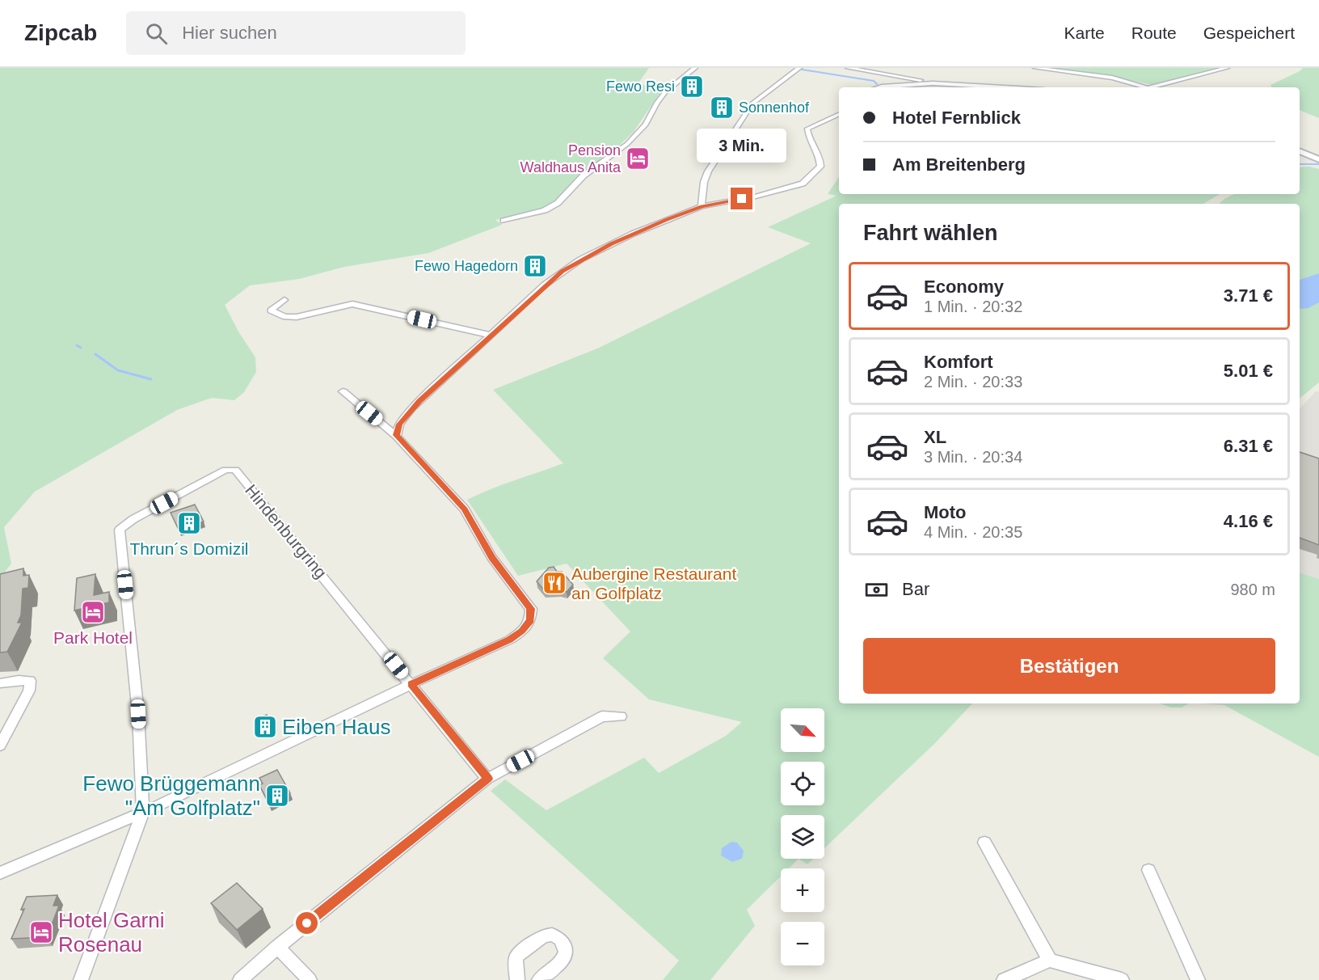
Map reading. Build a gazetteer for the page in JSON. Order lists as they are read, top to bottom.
{
  "streets": {
    "street": ["Hindenburgring"]
  },
  "places": {
    "building": [
      "Fewo Resi",
      "Sonnenhof",
      "Fewo Hagedorn",
      "Thrun´s Domizil",
      "Eiben Haus",
      "Fewo Brüggemann \"Am Golfplatz\""
    ],
    "hotel": ["Pension Waldhaus Anita", "Park Hotel", "Hotel Garni Rosenau"],
    "restaurant": ["Aubergine Restaurant an Golfplatz"]
  },
  "north": "bottom right",
  "page": {
    "header": "Zipcab",
    "search": "Hier suchen",
    "nav": ["Karte", "Route", "Gespeichert"],
    "banner": ["Hotel Fernblick", "Am Breitenberg"],
    "bubble": "3 Min.",
    "heading": "Fahrt wählen",
    "list": [
      {
        "name": "Economy",
        "note": "1 Min. · 20:32",
        "value": "3.71 €"
      },
      {
        "name": "Komfort",
        "note": "2 Min. · 20:33",
        "value": "5.01 €"
      },
      {
        "name": "XL",
        "note": "3 Min. · 20:34",
        "value": "6.31 €"
      },
      {
        "name": "Moto",
        "note": "4 Min. · 20:35",
        "value": "4.16 €"
      }
    ],
    "pay": ["Bar", "980 m"],
    "buttons": "Bestätigen",
    "map_buttons": ["+", "−"]
  }
}
